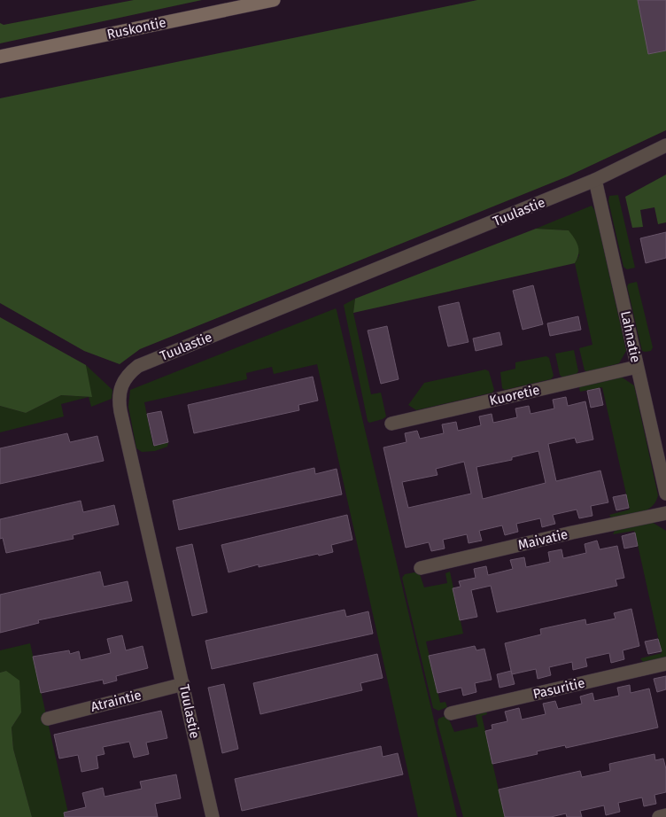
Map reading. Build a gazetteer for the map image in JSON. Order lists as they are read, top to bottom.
{
  "streets": {
    "main road": ["Ruskontie"],
    "street": [
      "Tuulastie",
      "Lahnatie",
      "Kuoretie",
      "Maivatie",
      "Pasuritie",
      "Atraintie"
    ]
  },
  "crossings": [
    ["Tuulastie", "Lahnatie"],
    ["Tuulastie", "Atraintie"],
    ["Lahnatie", "Kuoretie"]
  ]
}
